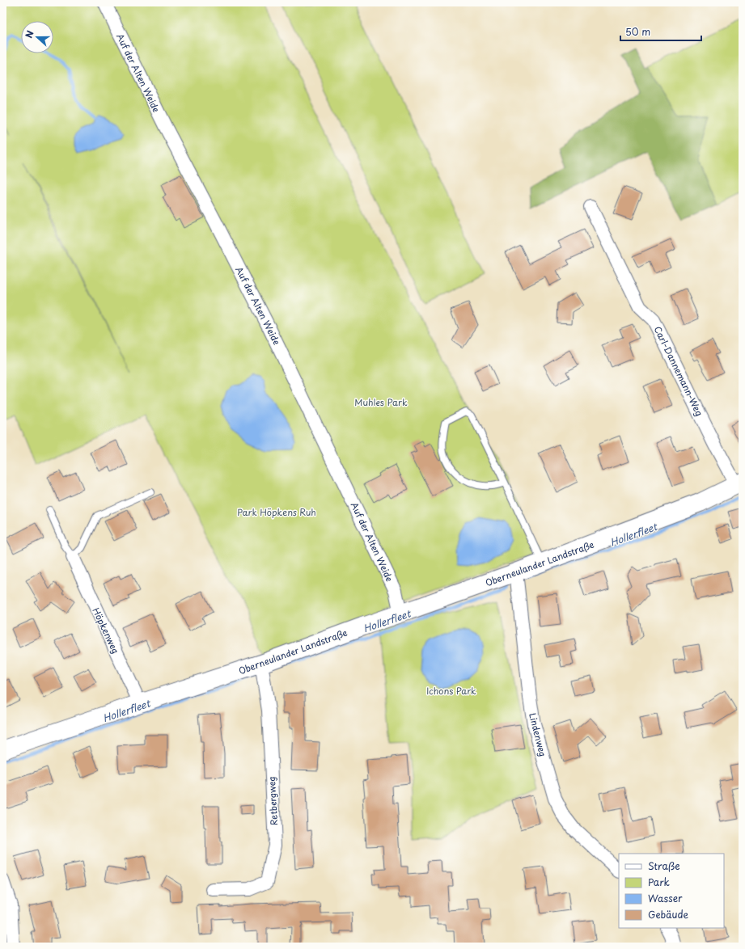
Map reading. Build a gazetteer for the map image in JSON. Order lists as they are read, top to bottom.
{
  "streets": {
    "street": [
      "Auf der Alten Weide",
      "Carl-Dannemann-Weg",
      "Oberneulander Landstraße",
      "Höpkenweg",
      "Lindenweg",
      "Retbergweg"
    ]
  },
  "crossings": [
    ["Auf der Alten Weide", "Oberneulander Landstraße"],
    ["Carl-Dannemann-Weg", "Oberneulander Landstraße"],
    ["Oberneulander Landstraße", "Höpkenweg"],
    ["Oberneulander Landstraße", "Lindenweg"],
    ["Oberneulander Landstraße", "Retbergweg"]
  ],
  "water": ["Hollerfleet"],
  "parks": ["Muhles Park", "Park Höpkens Ruh", "Ichons Park"],
  "legend": [
    "Straße",
    "Park",
    "Wasser",
    "Gebäude"
  ],
  "scale_bar": "50 m",
  "north": "left"
}
